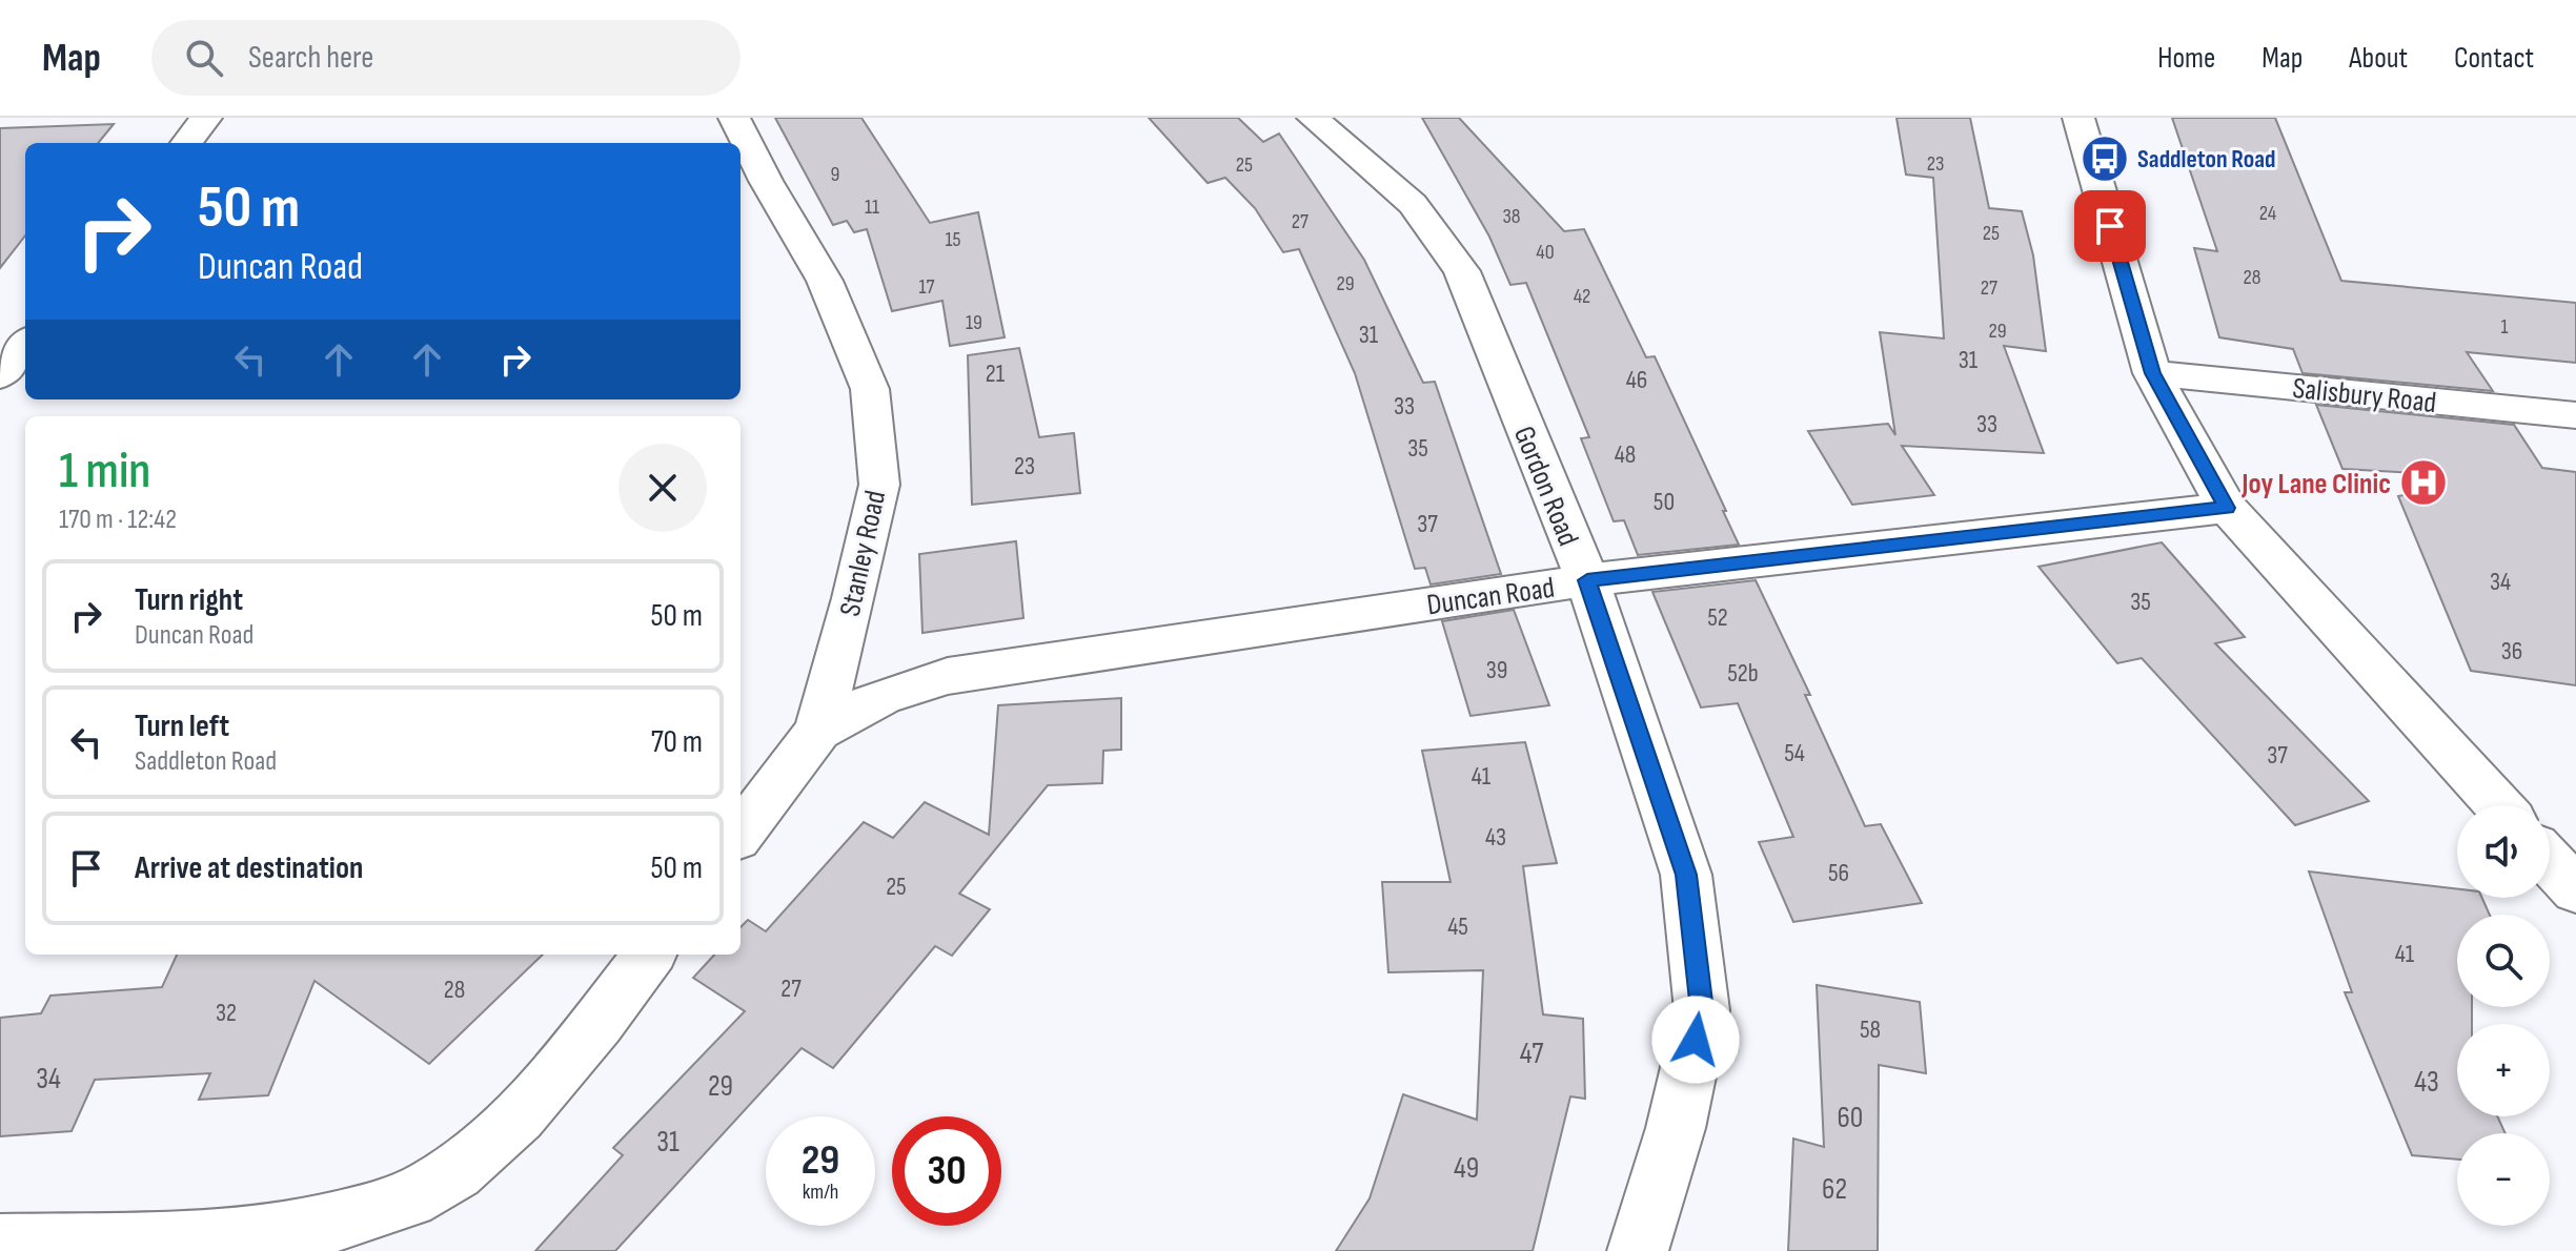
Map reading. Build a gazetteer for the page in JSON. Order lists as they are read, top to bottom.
{
  "streets": {
    "street": [
      "Salisbury Road",
      "Gordon Road",
      "Stanley Road",
      "Duncan Road"
    ]
  },
  "crossings": [
    ["Gordon Road", "Duncan Road"],
    ["Stanley Road", "Duncan Road"]
  ],
  "places": {
    "bus stop": ["Saddleton Road"],
    "hospital": ["Joy Lane Clinic"]
  },
  "house_numbers": [
    "23",
    "25",
    "9",
    "11",
    "24",
    "38",
    "27",
    "25",
    "15",
    "40",
    "28",
    "29",
    "17",
    "27",
    "42",
    "19",
    "1",
    "29",
    "31",
    "31",
    "21",
    "46",
    "33",
    "33",
    "35",
    "48",
    "23",
    "50",
    "37",
    "34",
    "35",
    "52",
    "36",
    "39",
    "52b",
    "54",
    "37",
    "41",
    "43",
    "56",
    "25",
    "45",
    "41",
    "27",
    "28",
    "32",
    "58",
    "47",
    "34",
    "43",
    "29",
    "60",
    "31",
    "49",
    "62"
  ],
  "page": {
    "header": "Map",
    "search": "Search here",
    "nav": [
      "Home",
      "Map",
      "About",
      "Contact"
    ],
    "turn": ["50 m", "Duncan Road"],
    "heading": ["1 min", "170 m · 12:42"],
    "list": [
      {
        "name": "Turn right",
        "note": "Duncan Road",
        "value": "50 m"
      },
      {
        "name": "Turn left",
        "note": "Saddleton Road",
        "value": "70 m"
      },
      {
        "name": "Arrive at destination",
        "value": "50 m"
      }
    ],
    "map_buttons": ["+", "−"],
    "speed": "29 km/h",
    "limit": "30"
  }
}
